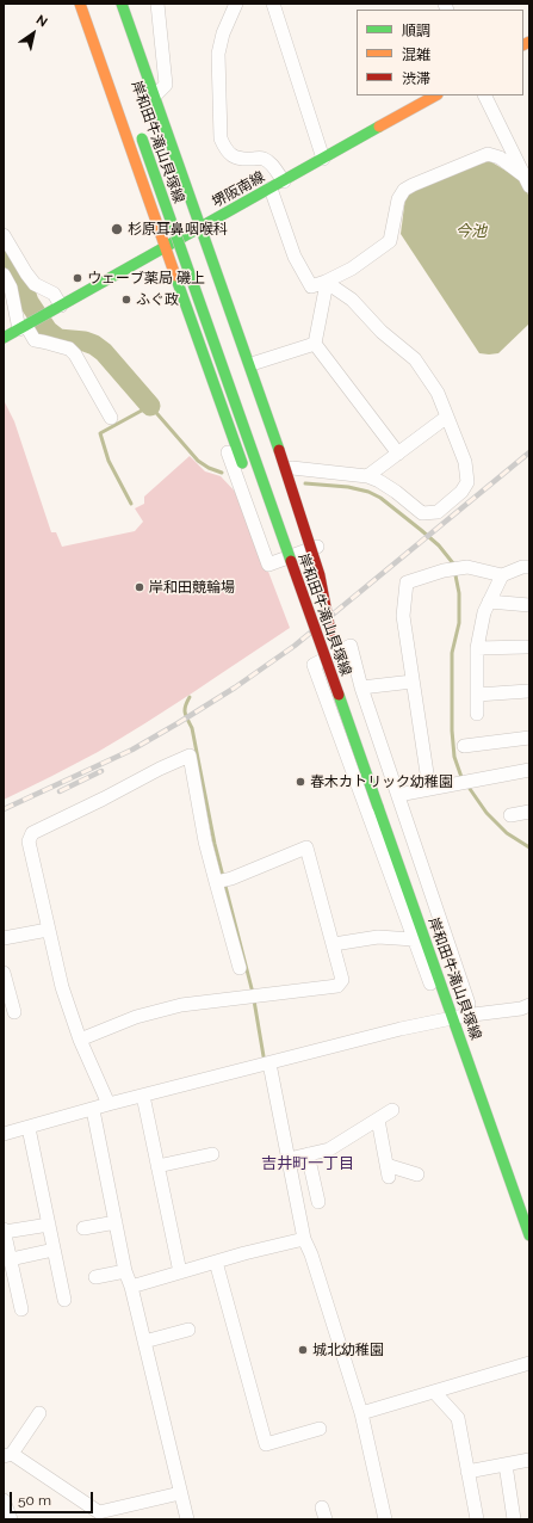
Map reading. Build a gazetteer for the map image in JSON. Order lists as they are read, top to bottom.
{
  "streets": {
    "main road": ["岸和田牛滝山貝塚線", "堺阪南線"]
  },
  "districts": ["吉井町一丁目"],
  "water": ["今池"],
  "places": [
    "杉原耳鼻咽喉科",
    "ウェーブ薬局 磯上",
    "ふぐ政",
    "岸和田競輪場",
    "春木カトリック幼稚園",
    "城北幼稚園"
  ],
  "legend": ["順調", "混雑", "渋滞"],
  "scale_bar": "50 m",
  "north": "top right"
}
